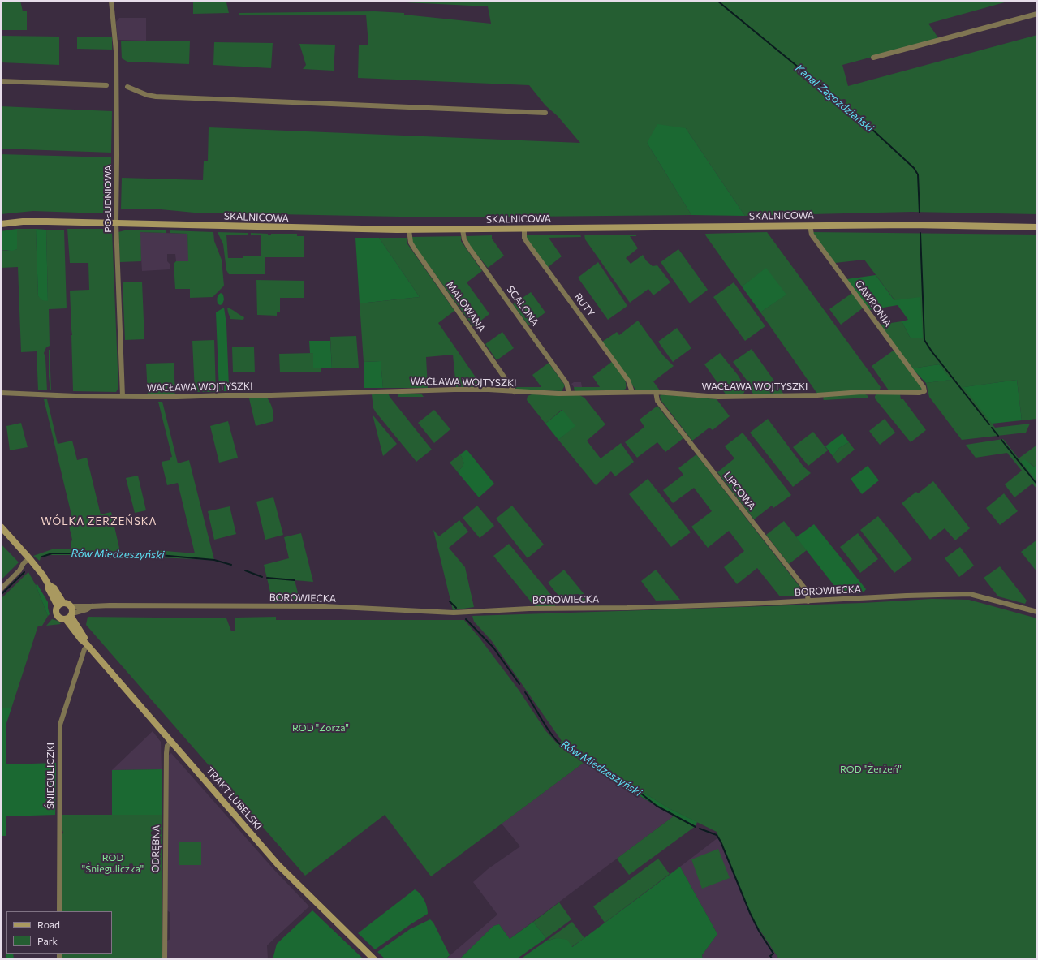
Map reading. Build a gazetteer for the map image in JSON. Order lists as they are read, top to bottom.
{
  "streets": {
    "street": [
      "POŁUDNIOWA",
      "SKALNICOWA",
      "GAWRONIA",
      "RUTY",
      "SCALONA",
      "MALOWANA",
      "WACŁAWA WOJTYSZKI",
      "LIPCOWA",
      "BOROWIECKA",
      "ŚNIEGULICZKI",
      "TRAKT LUBELSKI",
      "ODRĘBNA"
    ]
  },
  "crossings": [
    ["POŁUDNIOWA", "SKALNICOWA"],
    ["POŁUDNIOWA", "WACŁAWA WOJTYSZKI"],
    ["SKALNICOWA", "GAWRONIA"],
    ["SKALNICOWA", "RUTY"],
    ["SKALNICOWA", "SCALONA"],
    ["SKALNICOWA", "MALOWANA"],
    ["GAWRONIA", "WACŁAWA WOJTYSZKI"],
    ["RUTY", "WACŁAWA WOJTYSZKI"],
    ["SCALONA", "WACŁAWA WOJTYSZKI"],
    ["MALOWANA", "WACŁAWA WOJTYSZKI"],
    ["WACŁAWA WOJTYSZKI", "LIPCOWA"],
    ["LIPCOWA", "BOROWIECKA"],
    ["BOROWIECKA", "TRAKT LUBELSKI"],
    ["ŚNIEGULICZKI", "TRAKT LUBELSKI"],
    ["TRAKT LUBELSKI", "ODRĘBNA"]
  ],
  "districts": ["WÓLKA ZERZEŃSKA"],
  "water": ["Kanał Zagoździański", "Rów Miedzeszyński"],
  "parks": ["ROD \"Zorza\"", "ROD \"Żerżeń\"", "ROD \"Śnieguliczka\""],
  "legend": ["Road", "Park"]
}
